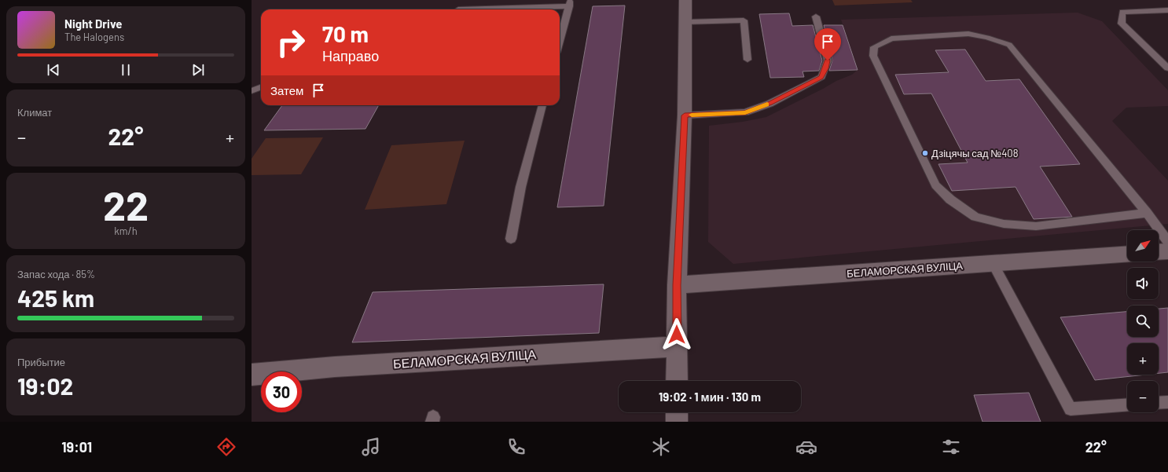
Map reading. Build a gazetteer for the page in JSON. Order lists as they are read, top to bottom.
{
  "streets": {
    "street": ["БЕЛАМОРСКАЯ ВУЛІЦА"]
  },
  "places": ["Дзіцячы сад №408"],
  "north": "top right",
  "page": {
    "turn": ["70 m", "Направо"],
    "song": ["Night Drive", "The Halogens"],
    "then": "Затем",
    "tile": [
      "Климат",
      ["22", "km/h"],
      ["Запас хода · 85%", "425 km"],
      ["Прибытие", "19:02"]
    ],
    "heat": ["−", "22°", "+"],
    "map_buttons": ["+", "−"],
    "limit": "30",
    "trip": "19:02 · 1 мин · 130 m",
    "tabs": ["19:01", "22°"]
  }
}
